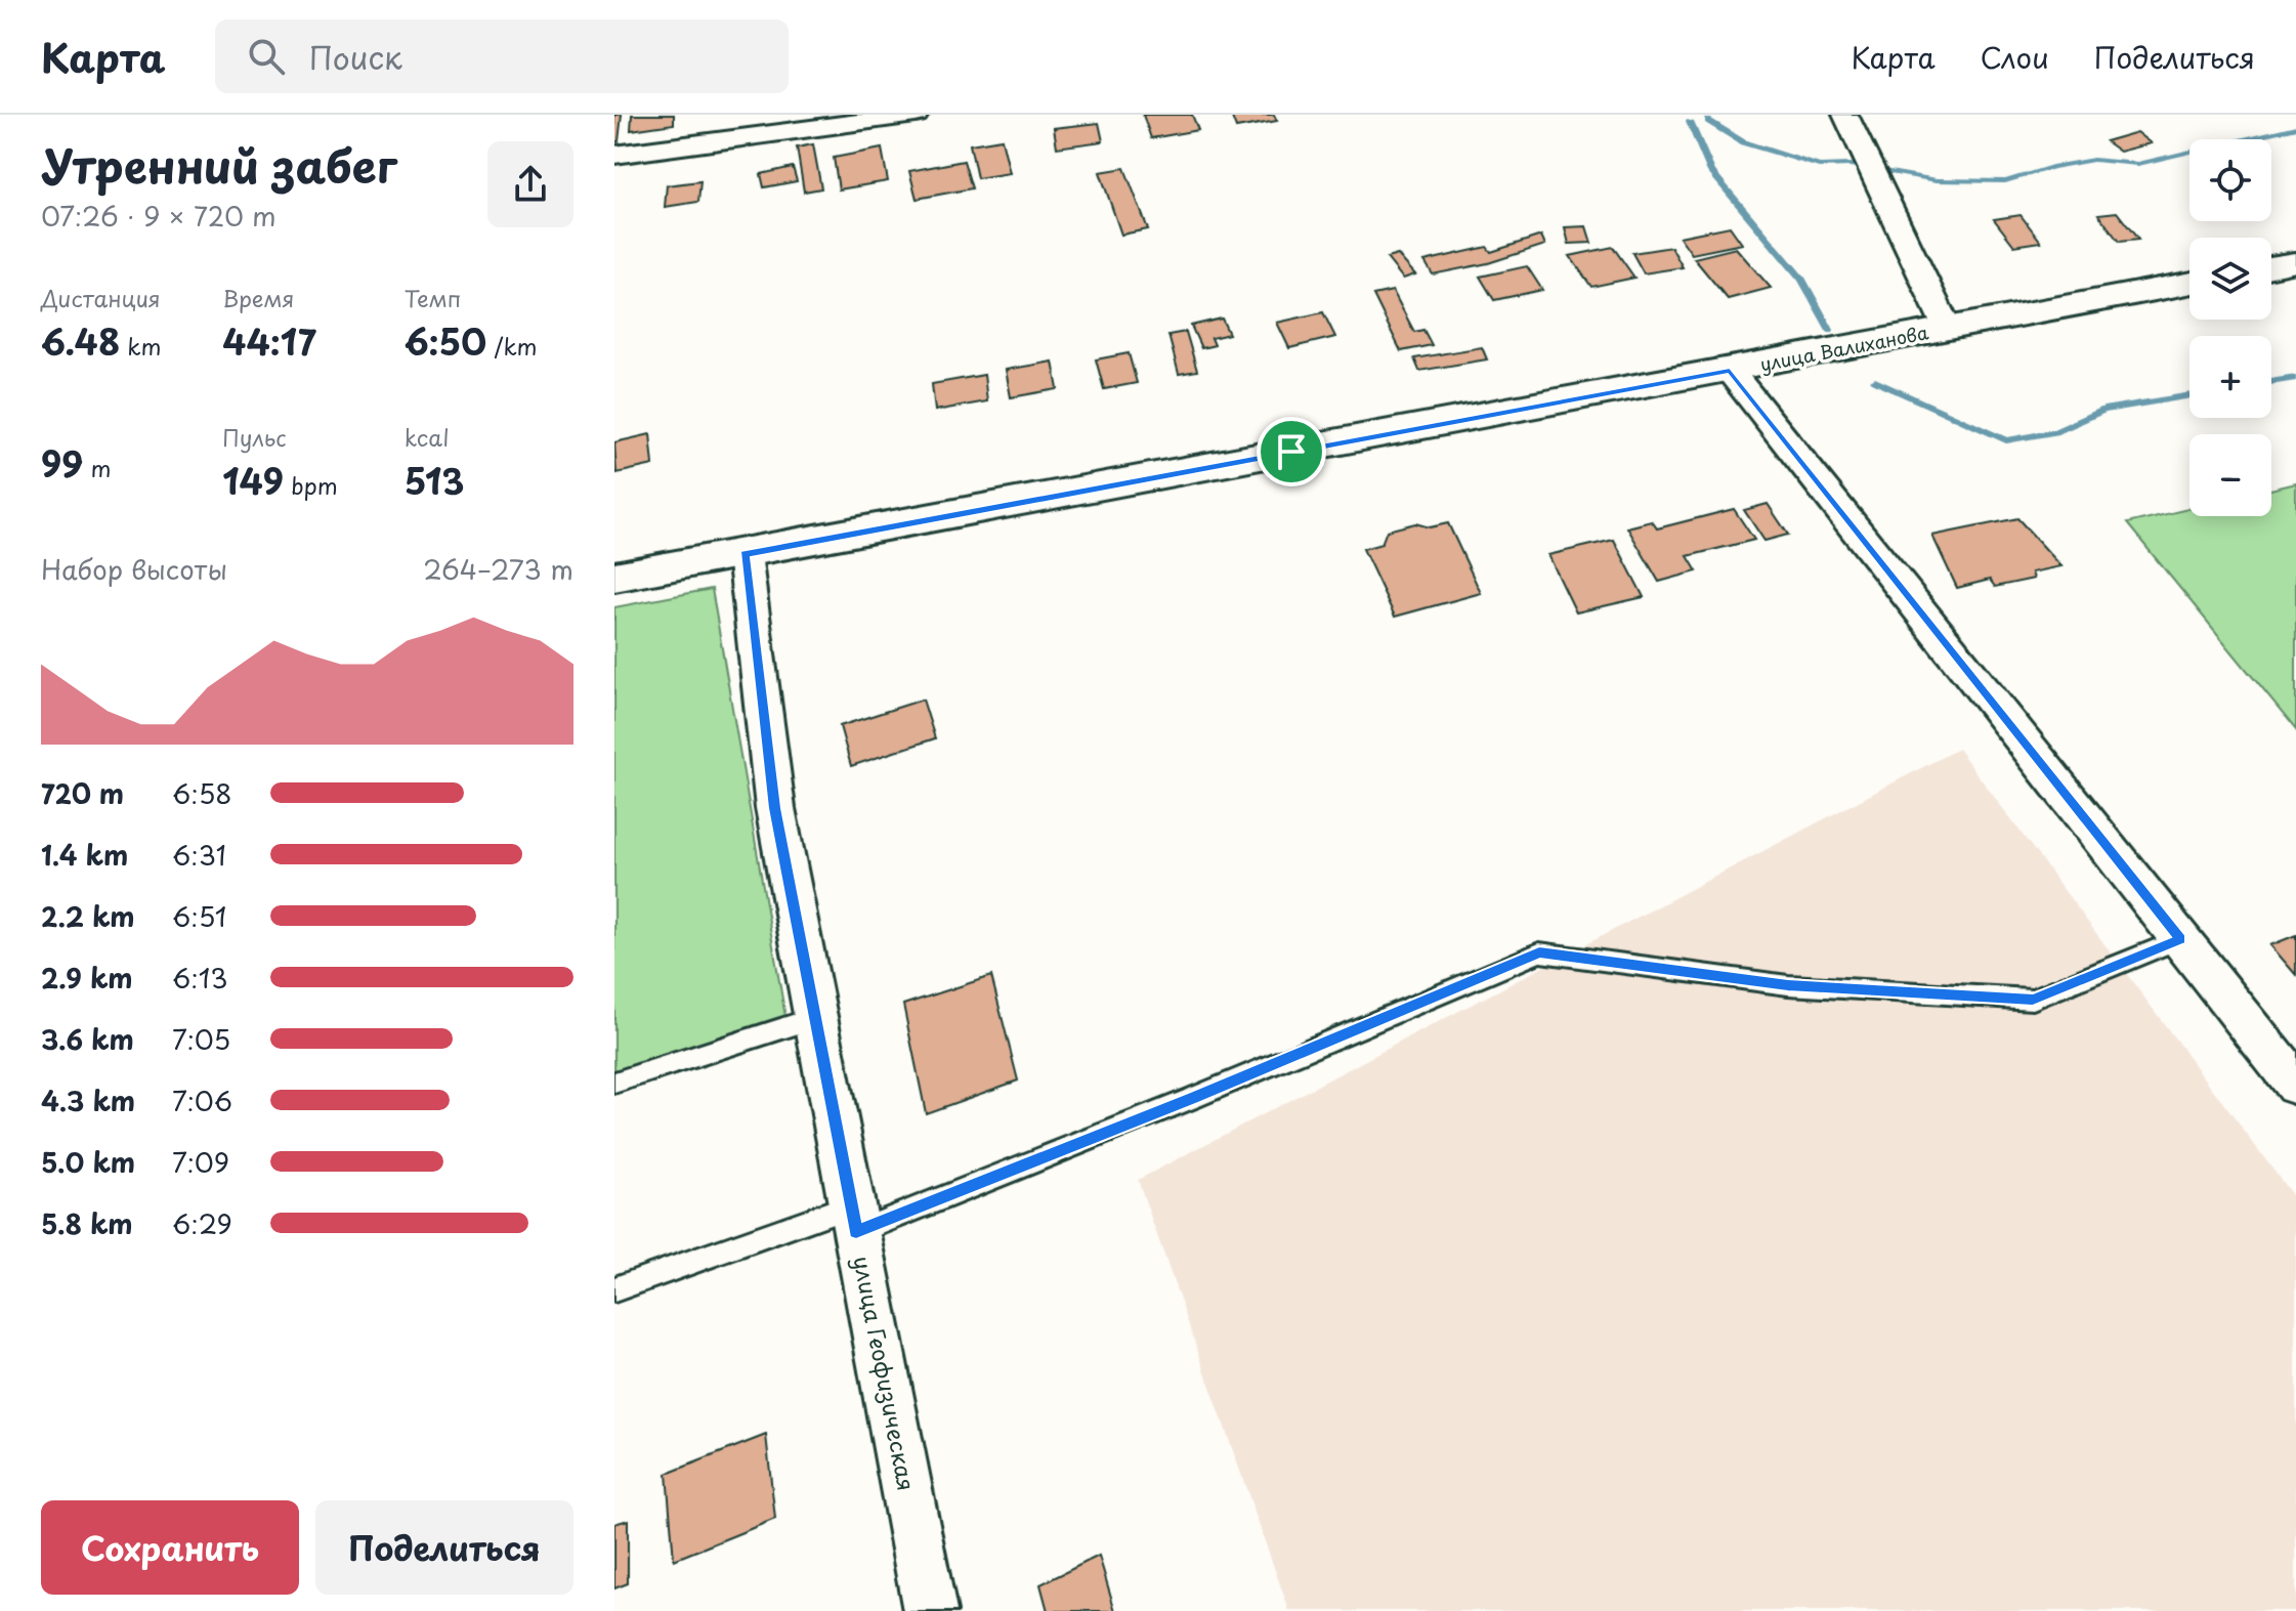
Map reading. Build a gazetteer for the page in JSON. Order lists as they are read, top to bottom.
{
  "streets": {
    "main road": ["улица Валиханова"],
    "street": ["улица Геофизическая"]
  },
  "crossings": [
    ["улица Валиханова", "улица Геофизическая"]
  ],
  "page": {
    "header": "Карта",
    "search": "Поиск",
    "nav": ["Карта", "Слои", "Поделиться"],
    "heading": ["Утренний забег", "07:26 · 9 × 720 m"],
    "map_buttons": ["+", "−"],
    "stats": [
      ["Дистанция", "6.48 km"],
      ["Время", "44:17"],
      ["Темп", "6:50 /km"],
      ["99 m"],
      ["Пульс", "149 bpm"],
      ["kcal", "513"]
    ],
    "chart": ["Набор высоты", "264–273 m"],
    "list": [
      {
        "name": "720 m",
        "note": "6:58"
      },
      {
        "name": "1.4 km",
        "note": "6:31"
      },
      {
        "name": "2.2 km",
        "note": "6:51"
      },
      {
        "name": "2.9 km",
        "note": "6:13"
      },
      {
        "name": "3.6 km",
        "note": "7:05"
      },
      {
        "name": "4.3 km",
        "note": "7:06"
      },
      {
        "name": "5.0 km",
        "note": "7:09"
      },
      {
        "name": "5.8 km",
        "note": "6:29"
      }
    ],
    "buttons": ["Сохранить", "Поделиться"]
  }
}
